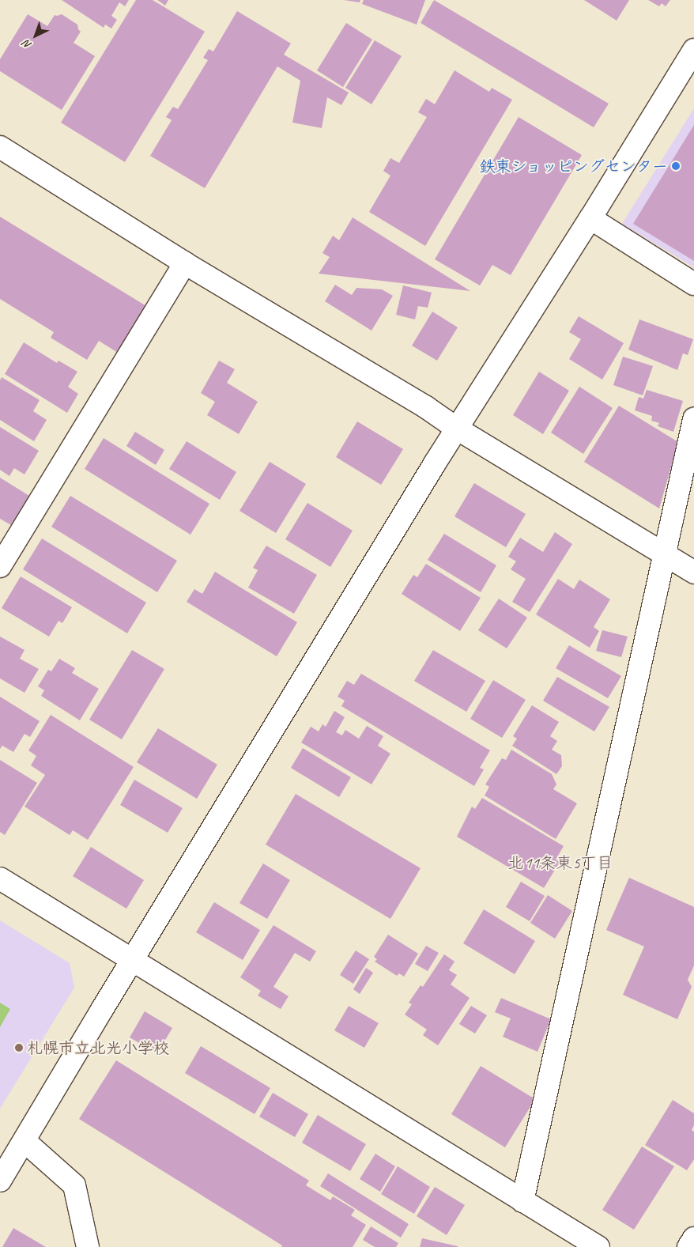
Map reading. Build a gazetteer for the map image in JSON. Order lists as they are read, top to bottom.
{
  "districts": ["北11条東5丁目"],
  "places": ["鉄東ショッピングセンター", "札幌市立北光小学校"],
  "north": "bottom left"
}
